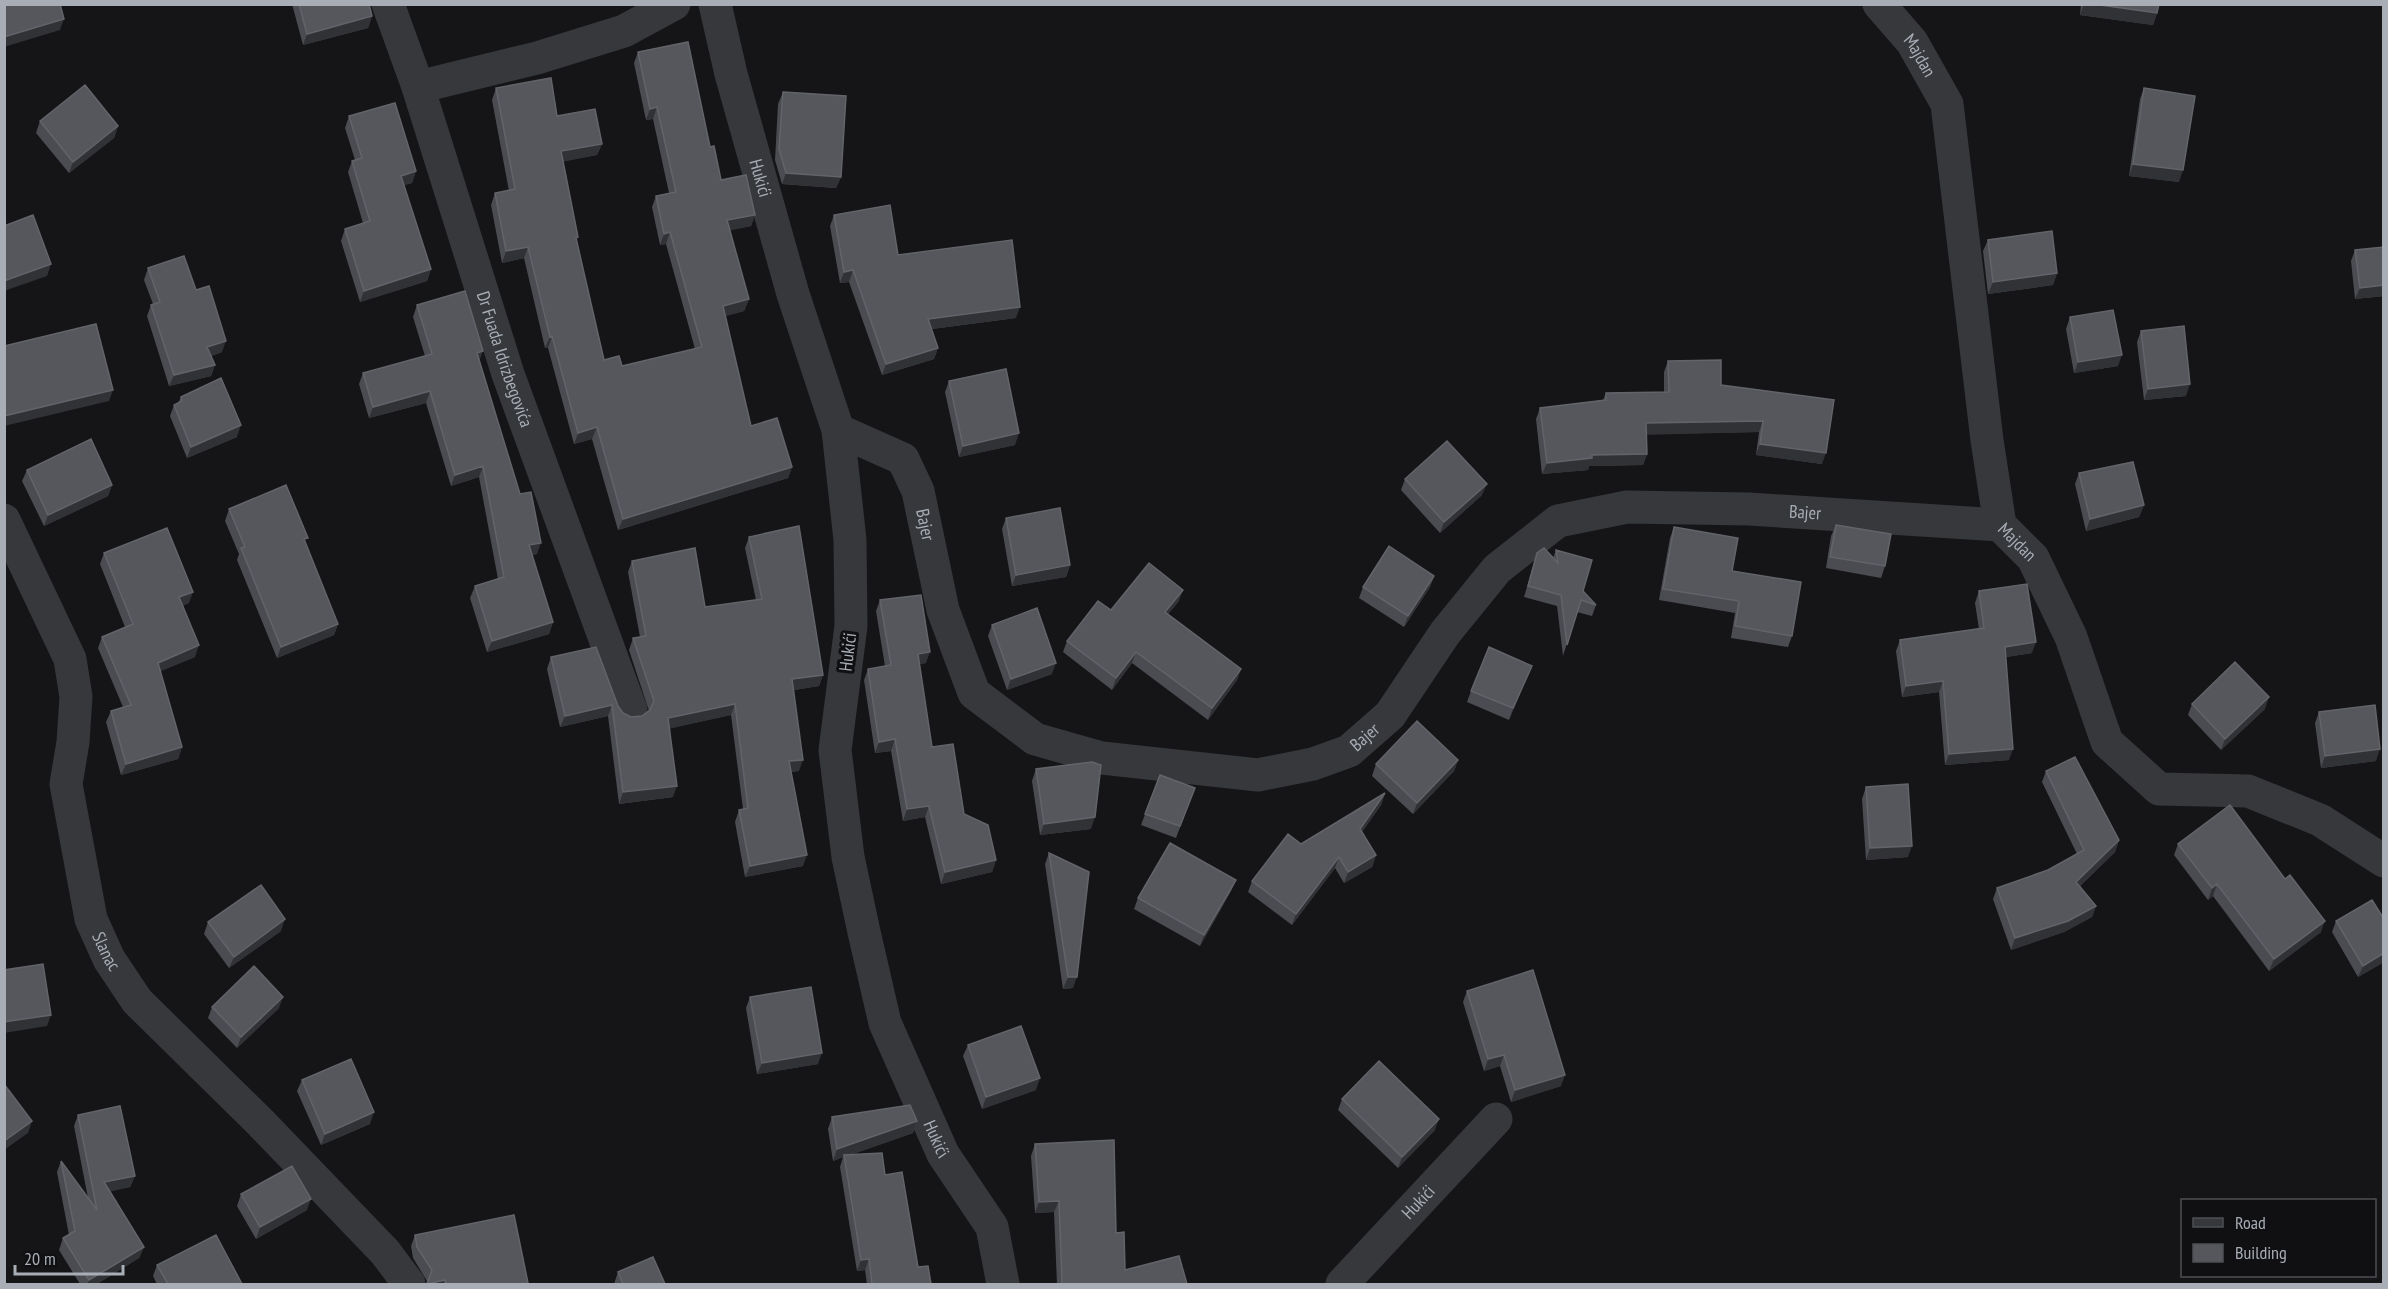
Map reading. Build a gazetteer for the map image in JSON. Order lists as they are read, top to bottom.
{
  "streets": {
    "street": [
      "Majdan",
      "Hukići",
      "Dr Fuada Idrizbegovića",
      "Bajer",
      "Slanac"
    ]
  },
  "crossings": [
    ["Majdan", "Bajer"],
    ["Hukići", "Bajer"]
  ],
  "legend": ["Road", "Building"],
  "scale_bar": "20 m"
}
